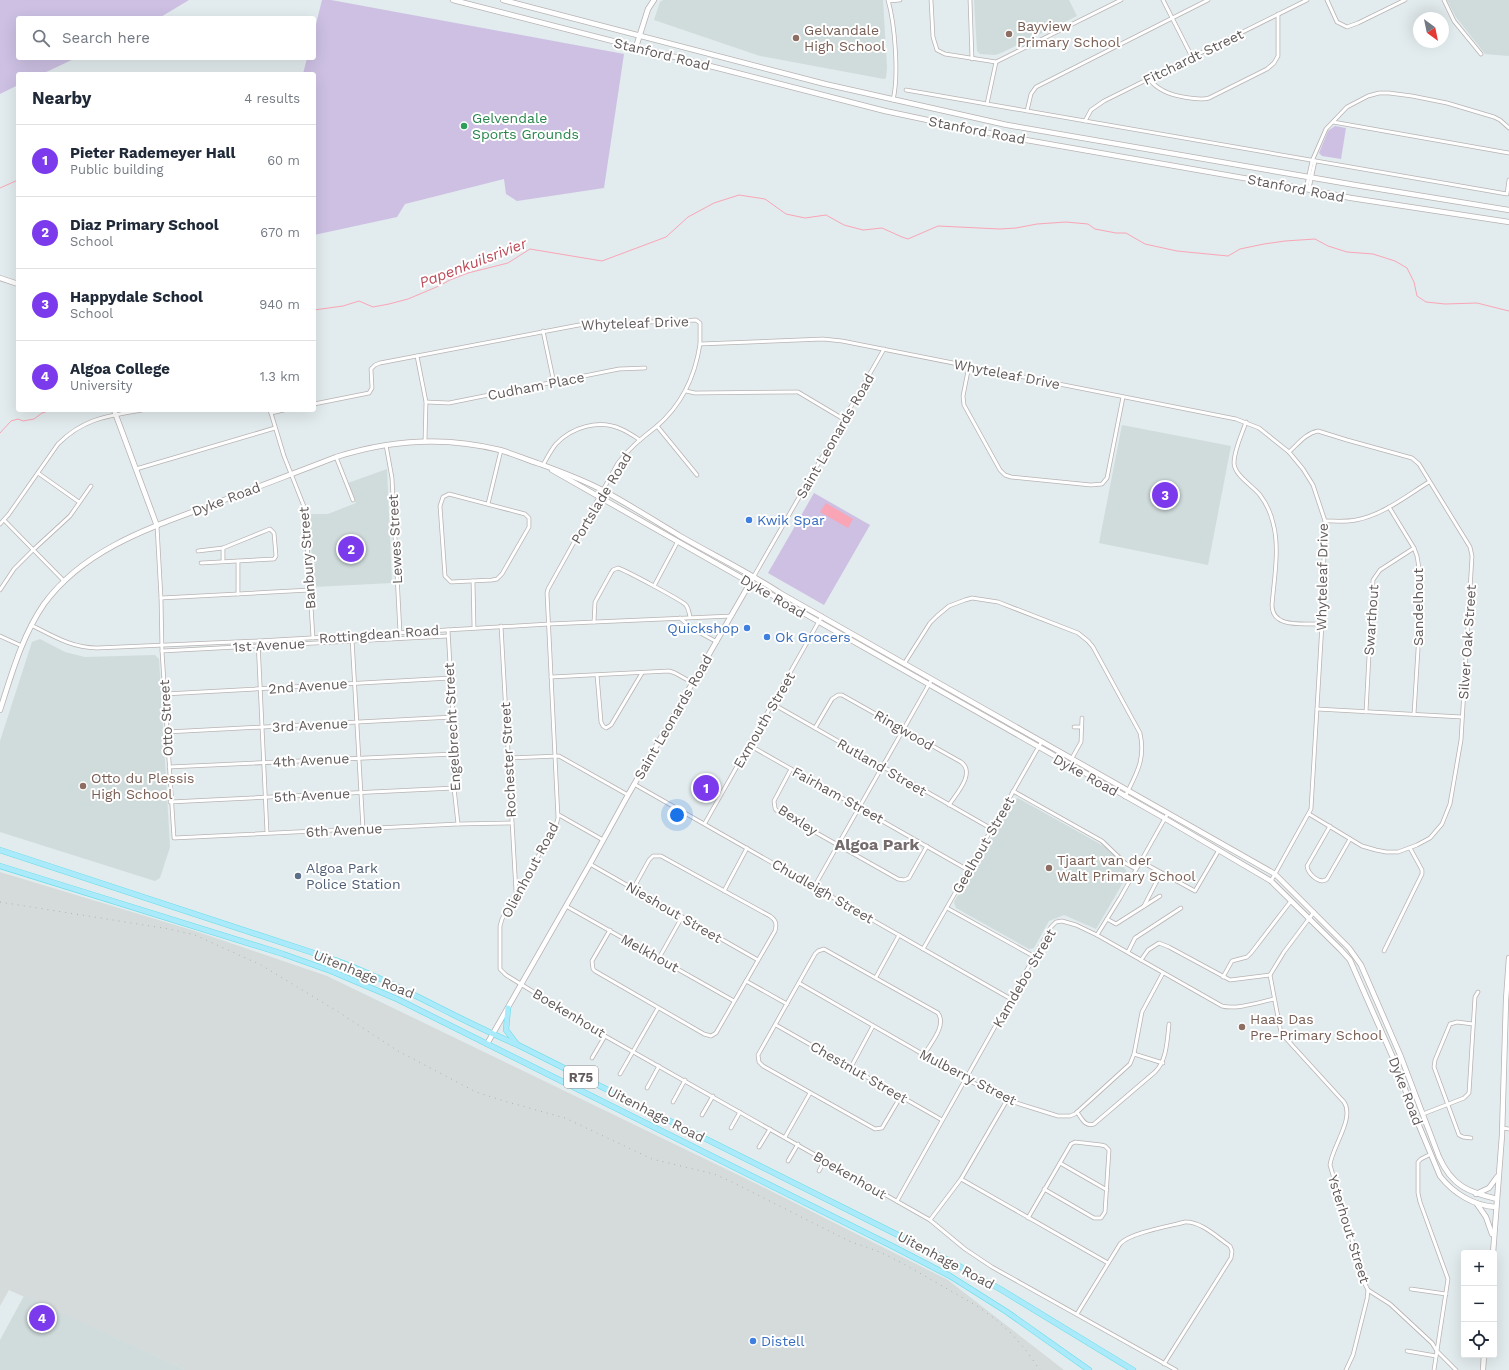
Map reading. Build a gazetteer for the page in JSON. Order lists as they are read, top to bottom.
{
  "streets": {
    "main road": ["Uitenhage Road", "R75"],
    "street": [
      "Stanford Road",
      "Fitchardt Street",
      "Whyteleaf Drive",
      "Cudham Place",
      "Saint Leonards Road",
      "Portslade Road",
      "Dyke Road",
      "Lewes Street",
      "Banbury Street",
      "Sandelhout",
      "Swarthout",
      "Rottingdean Road",
      "Silver Oak Street",
      "1st Avenue",
      "2nd Avenue",
      "Otto Street",
      "Exmouth Street",
      "3rd Avenue",
      "Engelbrecht Street",
      "Ringwood",
      "4th Avenue",
      "Rochester Street",
      "Rutland Street",
      "5th Avenue",
      "Fairham Street",
      "Bexley",
      "6th Avenue",
      "Geelhout Street",
      "Olienhout Road",
      "Chudleigh Street",
      "Nieshout Street",
      "Melkhout",
      "Kamdebo Street",
      "Boekenhout",
      "Chestnut Street",
      "Mulberry Street",
      "Ysterhout Street"
    ]
  },
  "crossings": [
    ["Stanford Road", "Fitchardt Street"],
    ["Whyteleaf Drive", "Saint Leonards Road"],
    ["Whyteleaf Drive", "Portslade Road"],
    ["Whyteleaf Drive", "Dyke Road"],
    ["Whyteleaf Drive", "Silver Oak Street"],
    ["Saint Leonards Road", "Dyke Road"],
    ["Saint Leonards Road", "Rottingdean Road"],
    ["Saint Leonards Road", "Olienhout Road"],
    ["Saint Leonards Road", "Chudleigh Street"],
    ["Saint Leonards Road", "Nieshout Street"],
    ["Saint Leonards Road", "Melkhout"],
    ["Saint Leonards Road", "Uitenhage Road"],
    ["Saint Leonards Road", "Boekenhout"],
    ["Portslade Road", "Dyke Road"],
    ["Portslade Road", "Rottingdean Road"],
    ["Portslade Road", "Olienhout Road"],
    ["Dyke Road", "Lewes Street"],
    ["Dyke Road", "Banbury Street"],
    ["Dyke Road", "Rottingdean Road"],
    ["Dyke Road", "Otto Street"],
    ["Dyke Road", "Exmouth Street"],
    ["Dyke Road", "Geelhout Street"],
    ["Lewes Street", "Rottingdean Road"],
    ["Banbury Street", "Rottingdean Road"],
    ["Sandelhout", "Swarthout"],
    ["Rottingdean Road", "Otto Street"],
    ["Rottingdean Road", "Engelbrecht Street"],
    ["Rottingdean Road", "Rochester Street"],
    ["Rottingdean Road", "Olienhout Road"],
    ["1st Avenue", "Otto Street"],
    ["1st Avenue", "Engelbrecht Street"],
    ["2nd Avenue", "Otto Street"],
    ["2nd Avenue", "Engelbrecht Street"],
    ["Otto Street", "3rd Avenue"],
    ["Otto Street", "4th Avenue"],
    ["Otto Street", "5th Avenue"],
    ["Otto Street", "6th Avenue"],
    ["Exmouth Street", "Rutland Street"],
    ["Exmouth Street", "Fairham Street"],
    ["Exmouth Street", "Chudleigh Street"],
    ["3rd Avenue", "Engelbrecht Street"],
    ["Engelbrecht Street", "4th Avenue"],
    ["Engelbrecht Street", "5th Avenue"],
    ["Engelbrecht Street", "6th Avenue"],
    ["Ringwood", "Rutland Street"],
    ["Rochester Street", "6th Avenue"],
    ["Rochester Street", "Olienhout Road"],
    ["Rutland Street", "Geelhout Street"],
    ["Fairham Street", "Bexley"],
    ["Fairham Street", "Geelhout Street"],
    ["Geelhout Street", "Chudleigh Street"],
    ["Olienhout Road", "Boekenhout"],
    ["Chudleigh Street", "Kamdebo Street"],
    ["Kamdebo Street", "Boekenhout"],
    ["Kamdebo Street", "Chestnut Street"],
    ["Kamdebo Street", "Mulberry Street"],
    ["Kamdebo Street", "Ysterhout Street"]
  ],
  "districts": ["Algoa Park"],
  "water": ["Papenkuilsrivier"],
  "places": [
    "Bayview Primary School",
    "Gelvandale High School",
    "Gelvendale Sports Grounds",
    "Kwik Spar",
    "Quickshop",
    "Ok Grocers",
    "Otto du Plessis High School",
    "Tjaart van der Walt Primary School",
    "Algoa Park Police Station",
    "Haas Das Pre-Primary School",
    "Distell"
  ],
  "north": "bottom right",
  "page": {
    "search": "Search here",
    "heading": ["Nearby", "4 results"],
    "list": [
      {
        "mark": "1",
        "name": "Pieter Rademeyer Hall",
        "note": "Public building",
        "value": "60 m"
      },
      {
        "mark": "2",
        "name": "Diaz Primary School",
        "note": "School",
        "value": "670 m"
      },
      {
        "mark": "3",
        "name": "Happydale School",
        "note": "School",
        "value": "940 m"
      },
      {
        "mark": "4",
        "name": "Algoa College",
        "note": "University",
        "value": "1.3 km"
      }
    ],
    "pins": [
      "3",
      "2",
      "1",
      "4"
    ],
    "map_buttons": ["+", "−"]
  }
}
